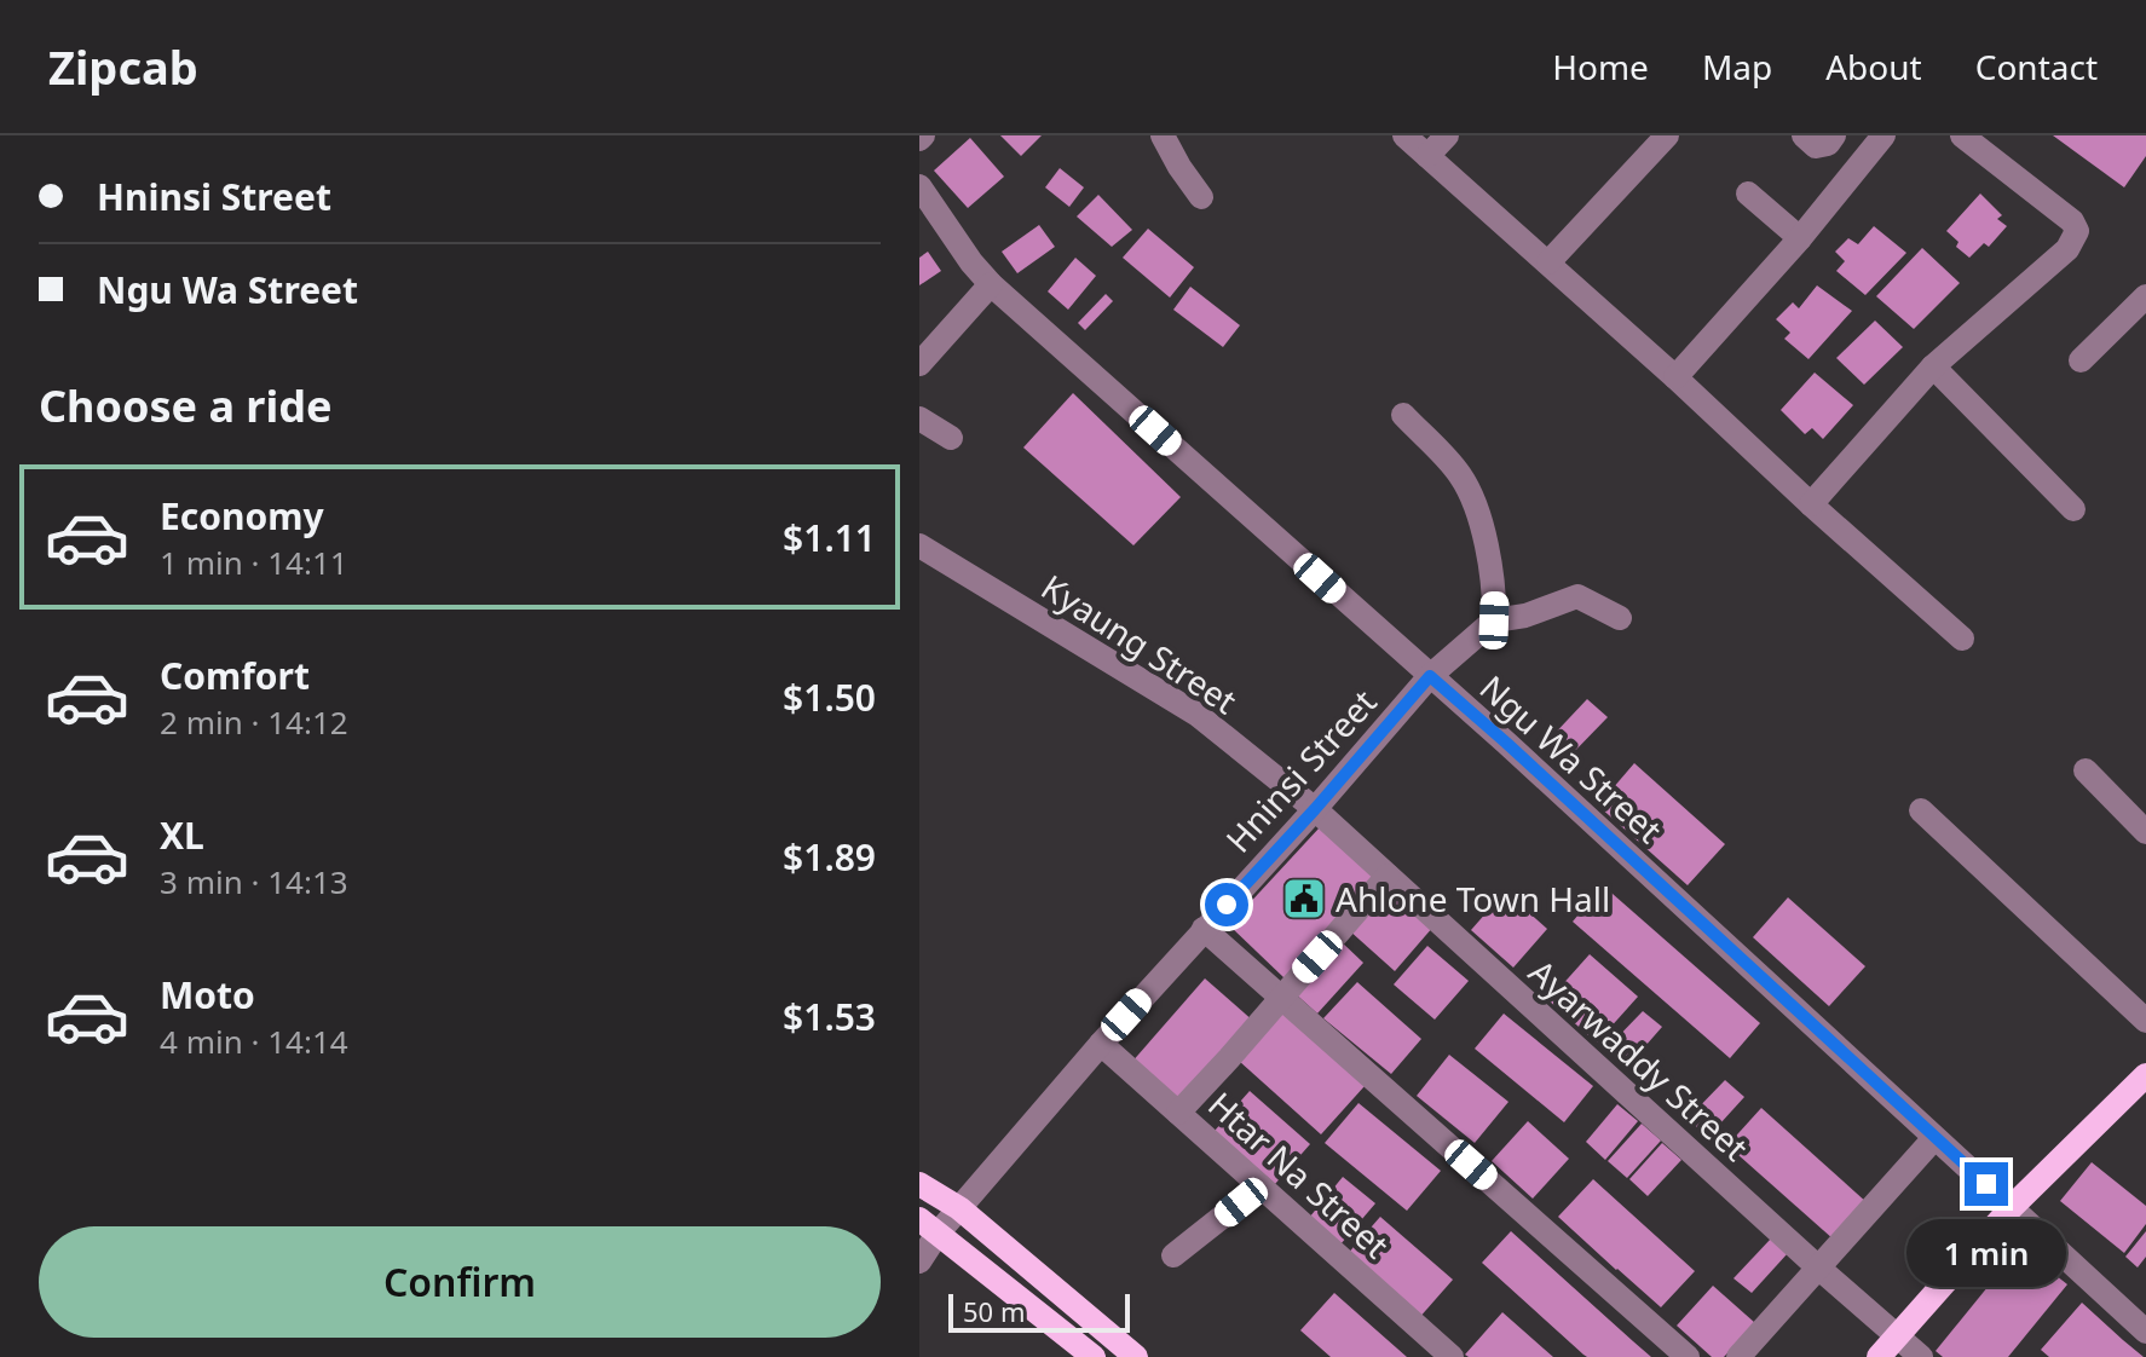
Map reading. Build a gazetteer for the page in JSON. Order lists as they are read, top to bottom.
{
  "streets": {
    "street": [
      "Kyaung Street",
      "Ngu Wa Street",
      "Hninsi Street",
      "Ayarwaddy Street",
      "Htar Na Street"
    ]
  },
  "crossings": [
    ["Kyaung Street", "Hninsi Street"],
    ["Kyaung Street", "Ayarwaddy Street"],
    ["Ngu Wa Street", "Hninsi Street"],
    ["Hninsi Street", "Ayarwaddy Street"],
    ["Hninsi Street", "Htar Na Street"]
  ],
  "places": {
    "public building": ["Ahlone Town Hall"]
  },
  "scale_bar": "50 m",
  "page": {
    "header": "Zipcab",
    "nav": [
      "Home",
      "Map",
      "About",
      "Contact"
    ],
    "banner": ["Hninsi Street", "Ngu Wa Street"],
    "heading": "Choose a ride",
    "list": [
      {
        "name": "Economy",
        "note": "1 min · 14:11",
        "value": "$1.11"
      },
      {
        "name": "Comfort",
        "note": "2 min · 14:12",
        "value": "$1.50"
      },
      {
        "name": "XL",
        "note": "3 min · 14:13",
        "value": "$1.89"
      },
      {
        "name": "Moto",
        "note": "4 min · 14:14",
        "value": "$1.53"
      }
    ],
    "buttons": "Confirm",
    "bubble": "1 min",
    "scale": "50 m"
  }
}
